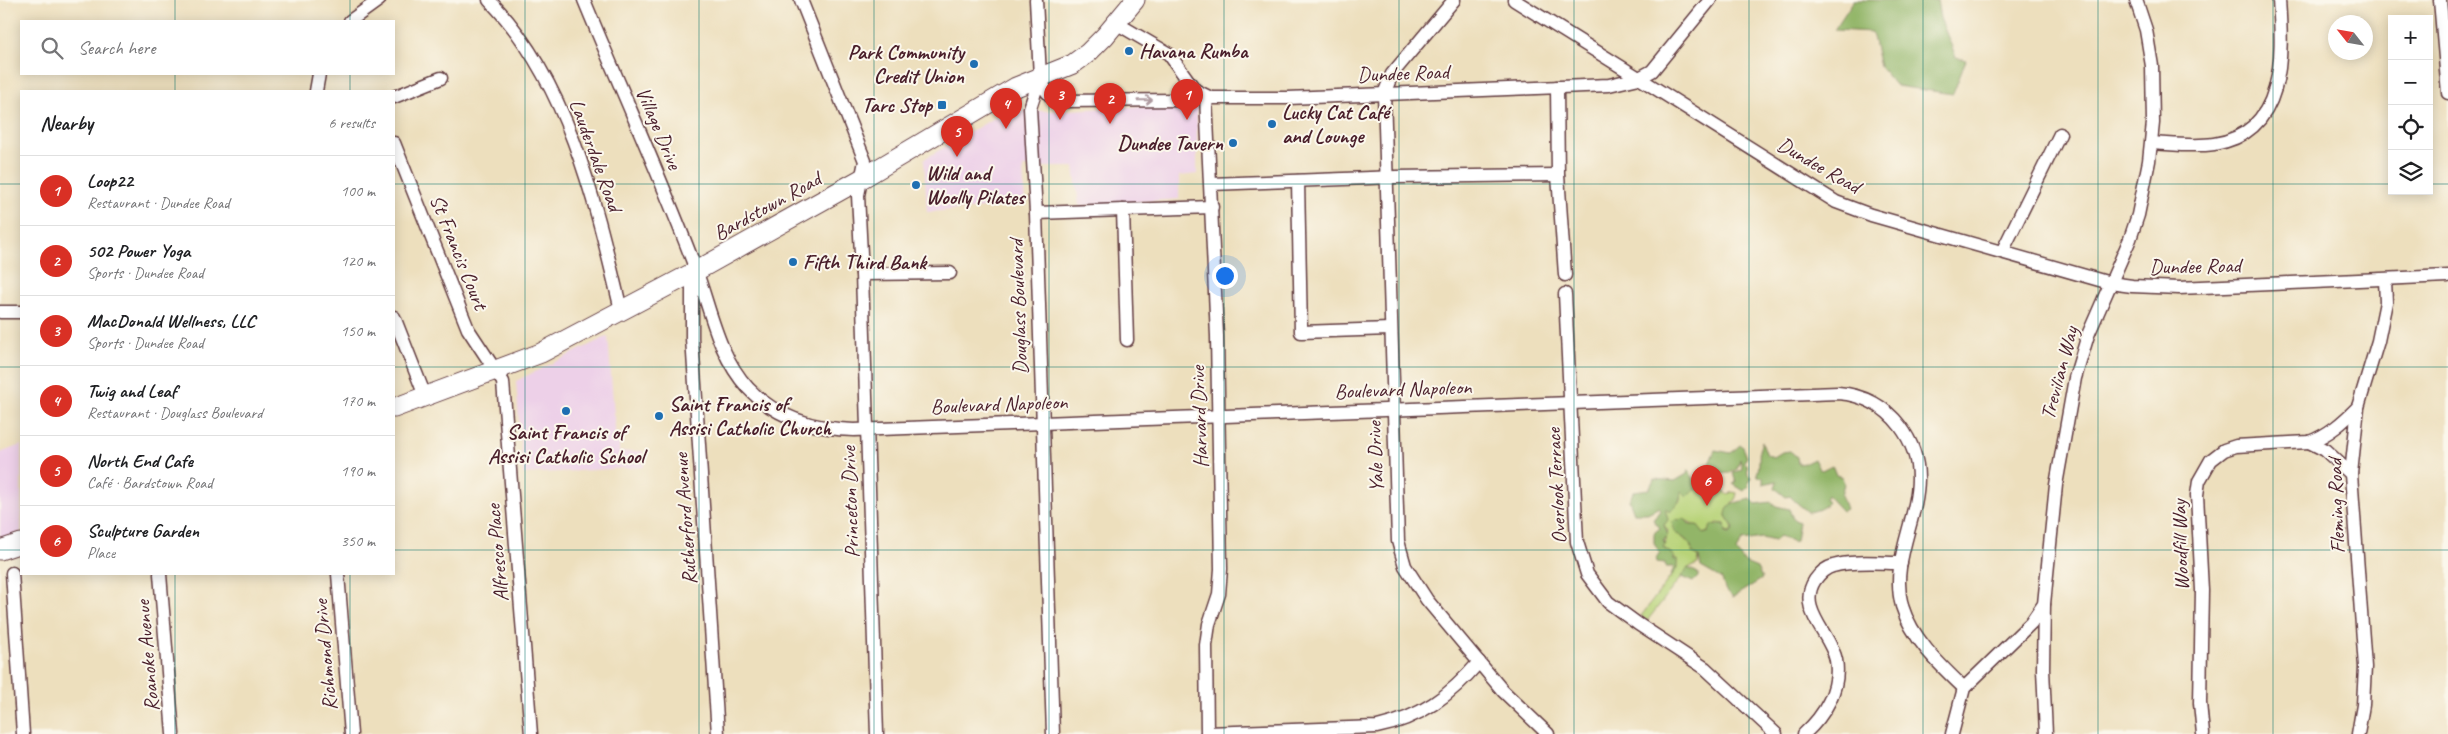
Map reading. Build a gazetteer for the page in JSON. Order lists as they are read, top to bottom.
{
  "streets": {
    "main road": ["Bardstown Road"],
    "street": [
      "Dundee Road",
      "Village Drive",
      "Lauderdale Road",
      "St Francis Court",
      "Douglass Boulevard",
      "Trevilian Way",
      "Boulevard Napoleon",
      "Harvard Drive",
      "Yale Drive",
      "Overlook Terrace",
      "Princeton Drive",
      "Fleming Road",
      "Rutherford Avenue",
      "Woodfill Way",
      "Alfresco Place",
      "Richmond Drive",
      "Roanoke Avenue"
    ]
  },
  "crossings": [
    ["Dundee Road", "Bardstown Road"],
    ["Dundee Road", "Douglass Boulevard"],
    ["Dundee Road", "Trevilian Way"],
    ["Dundee Road", "Harvard Drive"],
    ["Dundee Road", "Yale Drive"],
    ["Dundee Road", "Fleming Road"],
    ["Village Drive", "Bardstown Road"],
    ["Village Drive", "Boulevard Napoleon"],
    ["Village Drive", "Rutherford Avenue"],
    ["Lauderdale Road", "Bardstown Road"],
    ["Bardstown Road", "St Francis Court"],
    ["Bardstown Road", "Douglass Boulevard"],
    ["Bardstown Road", "Boulevard Napoleon"],
    ["Bardstown Road", "Princeton Drive"],
    ["Bardstown Road", "Rutherford Avenue"],
    ["Bardstown Road", "Alfresco Place"],
    ["St Francis Court", "Alfresco Place"],
    ["Douglass Boulevard", "Boulevard Napoleon"],
    ["Trevilian Way", "Boulevard Napoleon"],
    ["Boulevard Napoleon", "Harvard Drive"],
    ["Boulevard Napoleon", "Yale Drive"],
    ["Boulevard Napoleon", "Overlook Terrace"],
    ["Boulevard Napoleon", "Princeton Drive"],
    ["Boulevard Napoleon", "Rutherford Avenue"],
    ["Fleming Road", "Woodfill Way"]
  ],
  "places": {
    "other": [
      "Havana Rumba",
      "Park Community Credit Union",
      "Lucky Cat Café and Lounge",
      "Dundee Tavern",
      "Wild and Woolly Pilates",
      "Fifth Third Bank",
      "Saint Francis of Assisi Catholic School",
      "Saint Francis of Assisi Catholic Church"
    ],
    "transit": ["Tarc Stop"]
  },
  "north": "top left",
  "page": {
    "map_buttons": ["+", "−"],
    "search": "Search here",
    "pins": [
      "1",
      "3",
      "2",
      "4",
      "5",
      "6"
    ],
    "heading": ["Nearby", "6 results"],
    "list": [
      {
        "mark": "1",
        "name": "Loop22",
        "note": "Restaurant · Dundee Road",
        "value": "100 m"
      },
      {
        "mark": "2",
        "name": "502 Power Yoga",
        "note": "Sports · Dundee Road",
        "value": "120 m"
      },
      {
        "mark": "3",
        "name": "MacDonald Wellness, LLC",
        "note": "Sports · Dundee Road",
        "value": "150 m"
      },
      {
        "mark": "4",
        "name": "Twig and Leaf",
        "note": "Restaurant · Douglass Boulevard",
        "value": "170 m"
      },
      {
        "mark": "5",
        "name": "North End Cafe",
        "note": "Café · Bardstown Road",
        "value": "190 m"
      },
      {
        "mark": "6",
        "name": "Sculpture Garden",
        "note": "Place",
        "value": "350 m"
      }
    ]
  }
}
